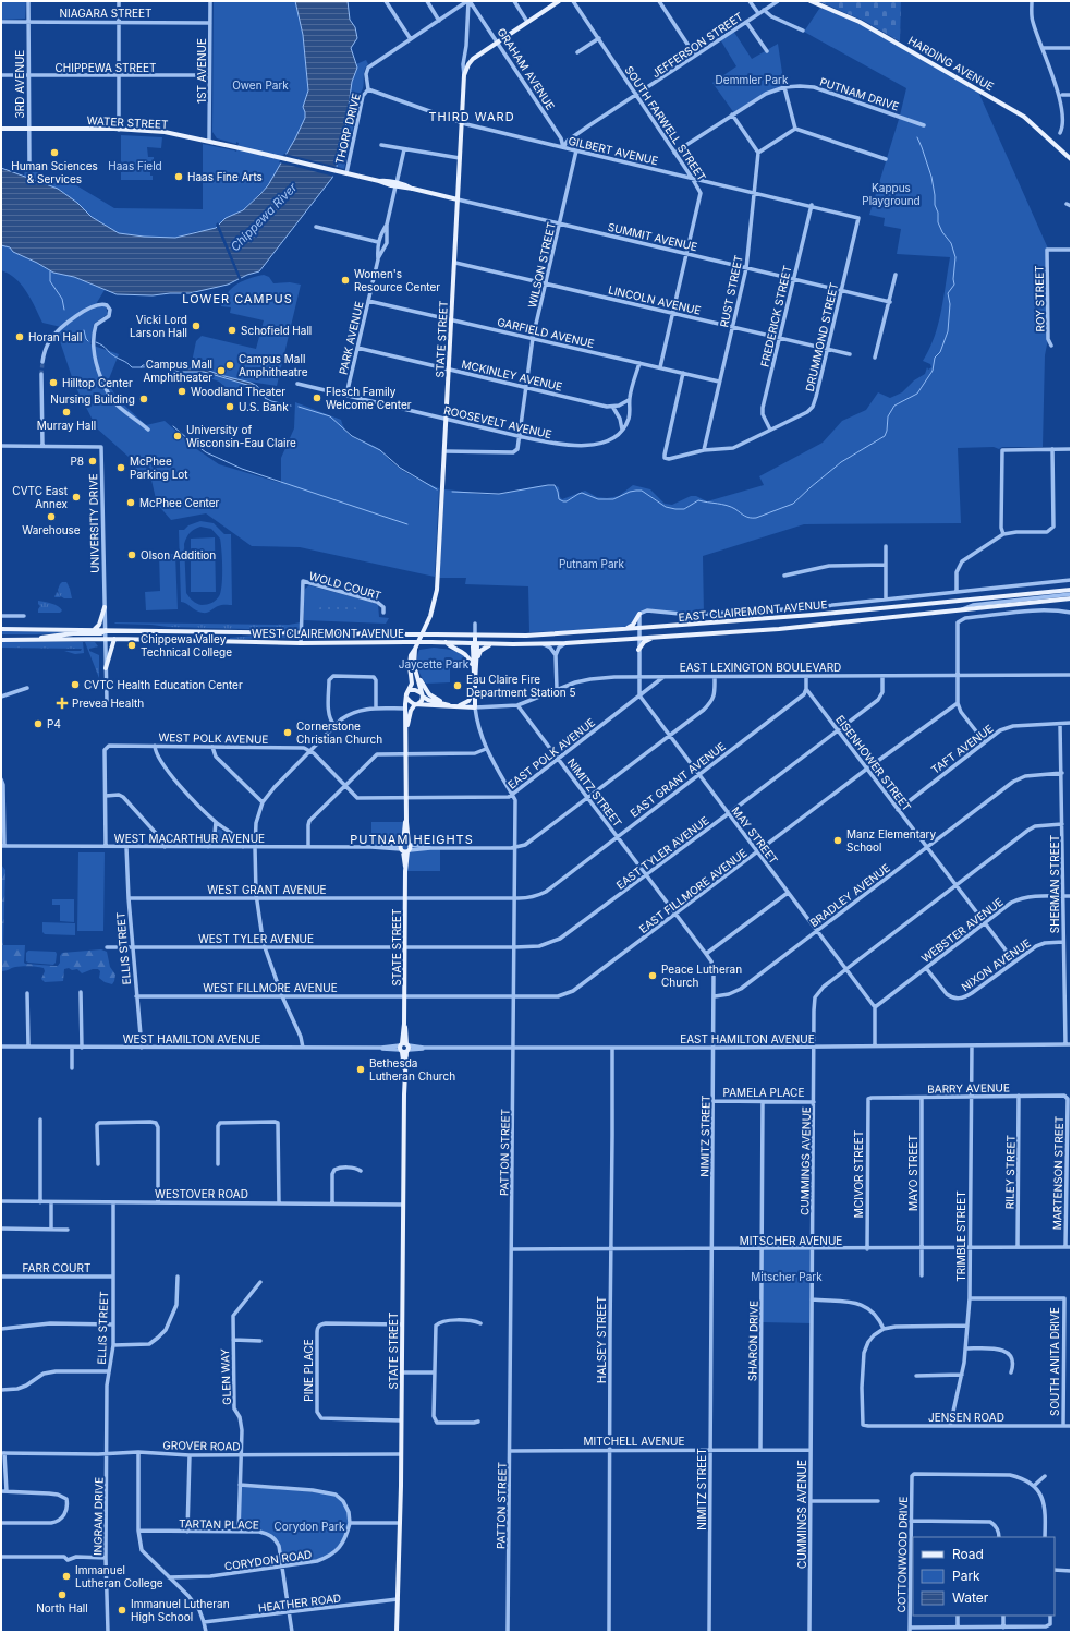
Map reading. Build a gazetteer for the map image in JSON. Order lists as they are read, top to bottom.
{
  "streets": {
    "main road": [
      "HARDING AVENUE",
      "WATER STREET",
      "SUMMIT AVENUE",
      "STATE STREET",
      "EAST CLAIREMONT AVENUE",
      "WEST CLAIREMONT AVENUE",
      "EAST LEXINGTON BOULEVARD",
      "PATTON STREET"
    ],
    "street": [
      "NIAGARA STREET",
      "JEFFERSON STREET",
      "CHIPPEWA STREET",
      "GRAHAM AVENUE",
      "1ST AVENUE",
      "3RD AVENUE",
      "PUTNAM DRIVE",
      "SOUTH FARWELL STREET",
      "THORP DRIVE",
      "GILBERT AVENUE",
      "WILSON STREET",
      "RUST STREET",
      "ROY STREET",
      "LINCOLN AVENUE",
      "FREDERICK STREET",
      "GARFIELD AVENUE",
      "DRUMMOND STREET",
      "PARK AVENUE",
      "MCKINLEY AVENUE",
      "ROOSEVELT AVENUE",
      "UNIVERSITY DRIVE",
      "WOLD COURT",
      "WEST POLK AVENUE",
      "TAFT AVENUE",
      "EAST POLK AVENUE",
      "EISENHOWER STREET",
      "EAST GRANT AVENUE",
      "NIMITZ STREET",
      "MAY STREET",
      "WEST MACARTHUR AVENUE",
      "EAST TYLER AVENUE",
      "SHERMAN STREET",
      "WEST GRANT AVENUE",
      "EAST FILLMORE AVENUE",
      "BRADLEY AVENUE",
      "WEBSTER AVENUE",
      "WEST TYLER AVENUE",
      "ELLIS STREET",
      "NIXON AVENUE",
      "WEST FILLMORE AVENUE",
      "WEST HAMILTON AVENUE",
      "EAST HAMILTON AVENUE",
      "BARRY AVENUE",
      "PAMELA PLACE",
      "CUMMINGS AVENUE",
      "RILEY STREET",
      "MAYO STREET",
      "MARTENSON STREET",
      "MCIVOR STREET",
      "WESTOVER ROAD",
      "TRIMBLE STREET",
      "MITSCHER AVENUE",
      "FARR COURT",
      "HALSEY STREET",
      "SHARON DRIVE",
      "SOUTH ANITA DRIVE",
      "PINE PLACE",
      "GLEN WAY",
      "JENSEN ROAD",
      "MITCHELL AVENUE",
      "GROVER ROAD",
      "INGRAM DRIVE",
      "TARTAN PLACE",
      "COTTONWOOD DRIVE",
      "CORYDON ROAD",
      "HEATHER ROAD"
    ]
  },
  "crossings": [
    ["NIAGARA STREET", "1ST AVENUE"],
    ["NIAGARA STREET", "3RD AVENUE"],
    ["JEFFERSON STREET", "GRAHAM AVENUE"],
    ["JEFFERSON STREET", "SOUTH FARWELL STREET"],
    ["JEFFERSON STREET", "GILBERT AVENUE"],
    ["CHIPPEWA STREET", "1ST AVENUE"],
    ["CHIPPEWA STREET", "3RD AVENUE"],
    ["GRAHAM AVENUE", "GILBERT AVENUE"],
    ["GRAHAM AVENUE", "STATE STREET"],
    ["1ST AVENUE", "WATER STREET"],
    ["3RD AVENUE", "WATER STREET"],
    ["PUTNAM DRIVE", "SOUTH FARWELL STREET"],
    ["WATER STREET", "SUMMIT AVENUE"],
    ["SOUTH FARWELL STREET", "GILBERT AVENUE"],
    ["SOUTH FARWELL STREET", "SUMMIT AVENUE"],
    ["SOUTH FARWELL STREET", "LINCOLN AVENUE"],
    ["SOUTH FARWELL STREET", "GARFIELD AVENUE"],
    ["THORP DRIVE", "GILBERT AVENUE"],
    ["THORP DRIVE", "SUMMIT AVENUE"],
    ["GILBERT AVENUE", "WILSON STREET"],
    ["GILBERT AVENUE", "RUST STREET"],
    ["GILBERT AVENUE", "FREDERICK STREET"],
    ["GILBERT AVENUE", "DRUMMOND STREET"],
    ["GILBERT AVENUE", "STATE STREET"],
    ["SUMMIT AVENUE", "WILSON STREET"],
    ["SUMMIT AVENUE", "RUST STREET"],
    ["SUMMIT AVENUE", "FREDERICK STREET"],
    ["SUMMIT AVENUE", "DRUMMOND STREET"],
    ["SUMMIT AVENUE", "PARK AVENUE"],
    ["SUMMIT AVENUE", "STATE STREET"],
    ["WILSON STREET", "LINCOLN AVENUE"],
    ["WILSON STREET", "GARFIELD AVENUE"],
    ["WILSON STREET", "MCKINLEY AVENUE"],
    ["WILSON STREET", "ROOSEVELT AVENUE"],
    ["RUST STREET", "LINCOLN AVENUE"],
    ["RUST STREET", "GARFIELD AVENUE"],
    ["RUST STREET", "DRUMMOND STREET"],
    ["LINCOLN AVENUE", "FREDERICK STREET"],
    ["LINCOLN AVENUE", "DRUMMOND STREET"],
    ["LINCOLN AVENUE", "STATE STREET"],
    ["FREDERICK STREET", "DRUMMOND STREET"],
    ["GARFIELD AVENUE", "DRUMMOND STREET"],
    ["GARFIELD AVENUE", "PARK AVENUE"],
    ["GARFIELD AVENUE", "STATE STREET"],
    ["GARFIELD AVENUE", "ROOSEVELT AVENUE"],
    ["PARK AVENUE", "MCKINLEY AVENUE"],
    ["PARK AVENUE", "ROOSEVELT AVENUE"],
    ["STATE STREET", "MCKINLEY AVENUE"],
    ["STATE STREET", "ROOSEVELT AVENUE"],
    ["STATE STREET", "EAST LEXINGTON BOULEVARD"],
    ["STATE STREET", "EAST POLK AVENUE"],
    ["STATE STREET", "EAST GRANT AVENUE"],
    ["STATE STREET", "WEST MACARTHUR AVENUE"],
    ["STATE STREET", "EAST TYLER AVENUE"],
    ["STATE STREET", "WEST GRANT AVENUE"],
    ["STATE STREET", "EAST FILLMORE AVENUE"],
    ["STATE STREET", "WEST TYLER AVENUE"],
    ["STATE STREET", "WEST FILLMORE AVENUE"],
    ["STATE STREET", "WEST HAMILTON AVENUE"],
    ["STATE STREET", "EAST HAMILTON AVENUE"],
    ["STATE STREET", "WESTOVER ROAD"],
    ["STATE STREET", "PINE PLACE"],
    ["STATE STREET", "GROVER ROAD"],
    ["STATE STREET", "HEATHER ROAD"],
    ["UNIVERSITY DRIVE", "WEST CLAIREMONT AVENUE"],
    ["WOLD COURT", "WEST CLAIREMONT AVENUE"],
    ["EAST CLAIREMONT AVENUE", "WEST CLAIREMONT AVENUE"],
    ["EAST CLAIREMONT AVENUE", "PATTON STREET"],
    ["EAST LEXINGTON BOULEVARD", "EAST POLK AVENUE"],
    ["EAST LEXINGTON BOULEVARD", "NIMITZ STREET"],
    ["EAST LEXINGTON BOULEVARD", "EAST TYLER AVENUE"],
    ["EAST LEXINGTON BOULEVARD", "PATTON STREET"],
    ["TAFT AVENUE", "EISENHOWER STREET"],
    ["TAFT AVENUE", "SHERMAN STREET"],
    ["EAST POLK AVENUE", "NIMITZ STREET"],
    ["EAST POLK AVENUE", "MAY STREET"],
    ["EAST POLK AVENUE", "PATTON STREET"],
    ["EISENHOWER STREET", "EAST GRANT AVENUE"],
    ["EISENHOWER STREET", "EAST TYLER AVENUE"],
    ["EISENHOWER STREET", "EAST FILLMORE AVENUE"],
    ["EISENHOWER STREET", "BRADLEY AVENUE"],
    ["EISENHOWER STREET", "WEBSTER AVENUE"],
    ["EISENHOWER STREET", "NIXON AVENUE"],
    ["EISENHOWER STREET", "CUMMINGS AVENUE"],
    ["EAST GRANT AVENUE", "NIMITZ STREET"],
    ["EAST GRANT AVENUE", "MAY STREET"],
    ["EAST GRANT AVENUE", "WEST GRANT AVENUE"],
    ["EAST GRANT AVENUE", "PATTON STREET"],
    ["NIMITZ STREET", "EAST TYLER AVENUE"],
    ["NIMITZ STREET", "EAST FILLMORE AVENUE"],
    ["NIMITZ STREET", "BRADLEY AVENUE"],
    ["NIMITZ STREET", "EAST HAMILTON AVENUE"],
    ["NIMITZ STREET", "PAMELA PLACE"],
    ["NIMITZ STREET", "MITSCHER AVENUE"],
    ["NIMITZ STREET", "MITCHELL AVENUE"],
    ["MAY STREET", "EAST TYLER AVENUE"],
    ["MAY STREET", "EAST FILLMORE AVENUE"],
    ["MAY STREET", "BRADLEY AVENUE"],
    ["MAY STREET", "WEBSTER AVENUE"],
    ["MAY STREET", "CUMMINGS AVENUE"],
    ["WEST MACARTHUR AVENUE", "ELLIS STREET"],
    ["WEST MACARTHUR AVENUE", "PATTON STREET"],
    ["EAST TYLER AVENUE", "WEST TYLER AVENUE"],
    ["EAST TYLER AVENUE", "PATTON STREET"],
    ["SHERMAN STREET", "BRADLEY AVENUE"],
    ["SHERMAN STREET", "WEBSTER AVENUE"],
    ["SHERMAN STREET", "NIXON AVENUE"],
    ["SHERMAN STREET", "EAST HAMILTON AVENUE"],
    ["SHERMAN STREET", "CUMMINGS AVENUE"],
    ["WEST GRANT AVENUE", "ELLIS STREET"],
    ["EAST FILLMORE AVENUE", "WEST FILLMORE AVENUE"],
    ["EAST FILLMORE AVENUE", "PATTON STREET"],
    ["WEBSTER AVENUE", "NIXON AVENUE"],
    ["WEST TYLER AVENUE", "ELLIS STREET"],
    ["ELLIS STREET", "WEST FILLMORE AVENUE"],
    ["ELLIS STREET", "WEST HAMILTON AVENUE"],
    ["ELLIS STREET", "WESTOVER ROAD"],
    ["ELLIS STREET", "FARR COURT"],
    ["ELLIS STREET", "GROVER ROAD"],
    ["ELLIS STREET", "INGRAM DRIVE"],
    ["WEST HAMILTON AVENUE", "EAST HAMILTON AVENUE"],
    ["EAST HAMILTON AVENUE", "PATTON STREET"],
    ["EAST HAMILTON AVENUE", "CUMMINGS AVENUE"],
    ["EAST HAMILTON AVENUE", "TRIMBLE STREET"],
    ["EAST HAMILTON AVENUE", "HALSEY STREET"],
    ["BARRY AVENUE", "RILEY STREET"],
    ["BARRY AVENUE", "MAYO STREET"],
    ["BARRY AVENUE", "MARTENSON STREET"],
    ["BARRY AVENUE", "MCIVOR STREET"],
    ["BARRY AVENUE", "TRIMBLE STREET"],
    ["PAMELA PLACE", "CUMMINGS AVENUE"],
    ["PAMELA PLACE", "SHARON DRIVE"],
    ["PATTON STREET", "MITSCHER AVENUE"],
    ["PATTON STREET", "MITCHELL AVENUE"],
    ["CUMMINGS AVENUE", "MITSCHER AVENUE"],
    ["CUMMINGS AVENUE", "MITCHELL AVENUE"],
    ["RILEY STREET", "MITSCHER AVENUE"],
    ["MAYO STREET", "MITSCHER AVENUE"],
    ["MARTENSON STREET", "MITSCHER AVENUE"],
    ["MCIVOR STREET", "MITSCHER AVENUE"],
    ["TRIMBLE STREET", "MITSCHER AVENUE"],
    ["TRIMBLE STREET", "SOUTH ANITA DRIVE"],
    ["TRIMBLE STREET", "JENSEN ROAD"],
    ["MITSCHER AVENUE", "HALSEY STREET"],
    ["MITSCHER AVENUE", "SHARON DRIVE"],
    ["HALSEY STREET", "MITCHELL AVENUE"],
    ["SHARON DRIVE", "MITCHELL AVENUE"],
    ["SOUTH ANITA DRIVE", "JENSEN ROAD"],
    ["GLEN WAY", "GROVER ROAD"],
    ["GLEN WAY", "TARTAN PLACE"],
    ["GROVER ROAD", "INGRAM DRIVE"],
    ["TARTAN PLACE", "CORYDON ROAD"],
    ["TARTAN PLACE", "HEATHER ROAD"]
  ],
  "districts": ["THIRD WARD", "LOWER CAMPUS", "PUTNAM HEIGHTS"],
  "water": ["Chippewa River"],
  "parks": [
    "Demmler Park",
    "Owen Park",
    "Haas Field",
    "Kappus Playground",
    "Putnam Park",
    "Jaycette Park",
    "Mitscher Park",
    "Corydon Park"
  ],
  "places": {
    "other": [
      "Human Sciences & Services",
      "Haas Fine Arts",
      "Women's Resource Center",
      "Vicki Lord Larson Hall",
      "Schofield Hall",
      "Horan Hall",
      "Campus Mall Amphitheatre",
      "Campus Mall Amphitheater",
      "Hilltop Center",
      "Woodland Theater",
      "Flesch Family Welcome Center",
      "Nursing Building",
      "U.S. Bank",
      "Murray Hall",
      "University of Wisconsin-Eau Claire",
      "P8",
      "McPhee Parking Lot",
      "CVTC East Annex",
      "McPhee Center",
      "Warehouse",
      "Olson Addition",
      "Chippewa Valley Technical College",
      "CVTC Health Education Center",
      "Eau Claire Fire Department Station 5",
      "P4",
      "Cornerstone Christian Church",
      "Manz Elementary School",
      "Peace Lutheran Church",
      "Bethesda Lutheran Church",
      "Immanuel Lutheran College",
      "North Hall",
      "Immanuel Lutheran High School"
    ],
    "health": ["Prevea Health"]
  },
  "legend": ["Road", "Park", "Water"]
}
